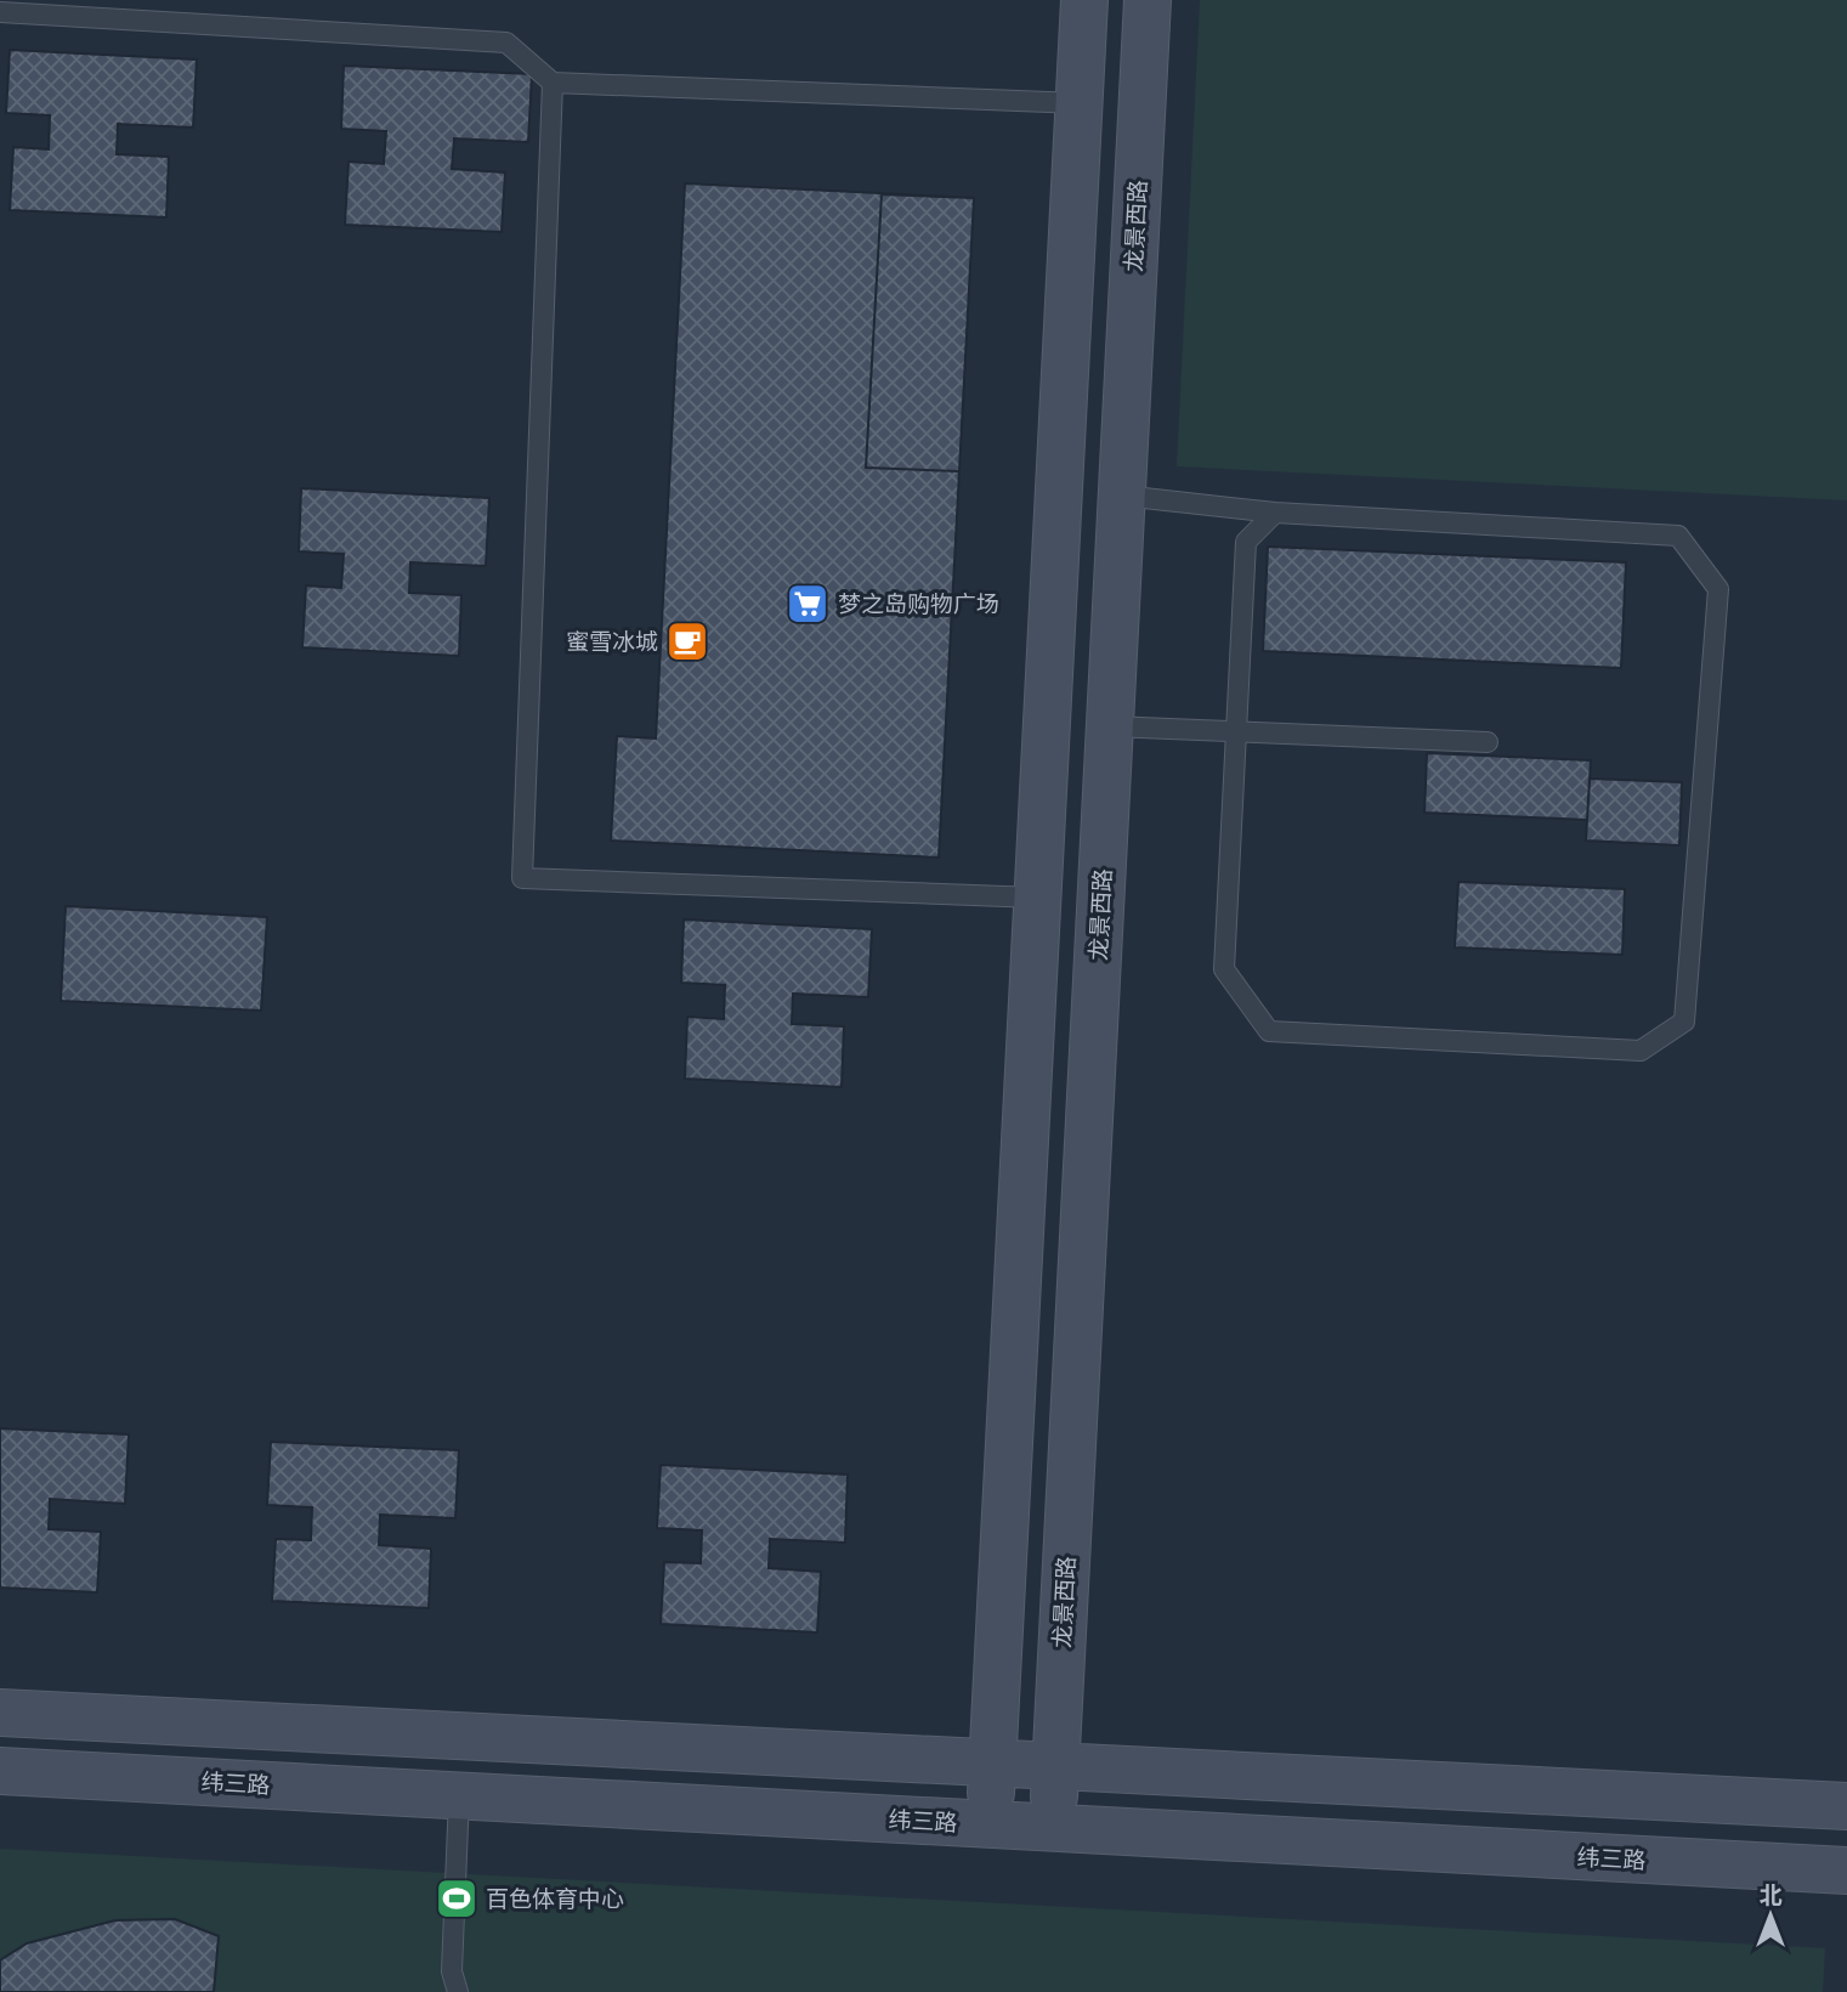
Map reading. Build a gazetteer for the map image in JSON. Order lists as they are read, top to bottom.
{
  "streets": {
    "main road": ["龙景西路", "纬三路"]
  },
  "crossings": [
    ["龙景西路", "纬三路"]
  ],
  "places": {
    "supermarket": ["梦之岛购物广场"],
    "cafe": ["蜜雪冰城"],
    "sports": ["百色体育中心"]
  },
  "north": "top"
}
